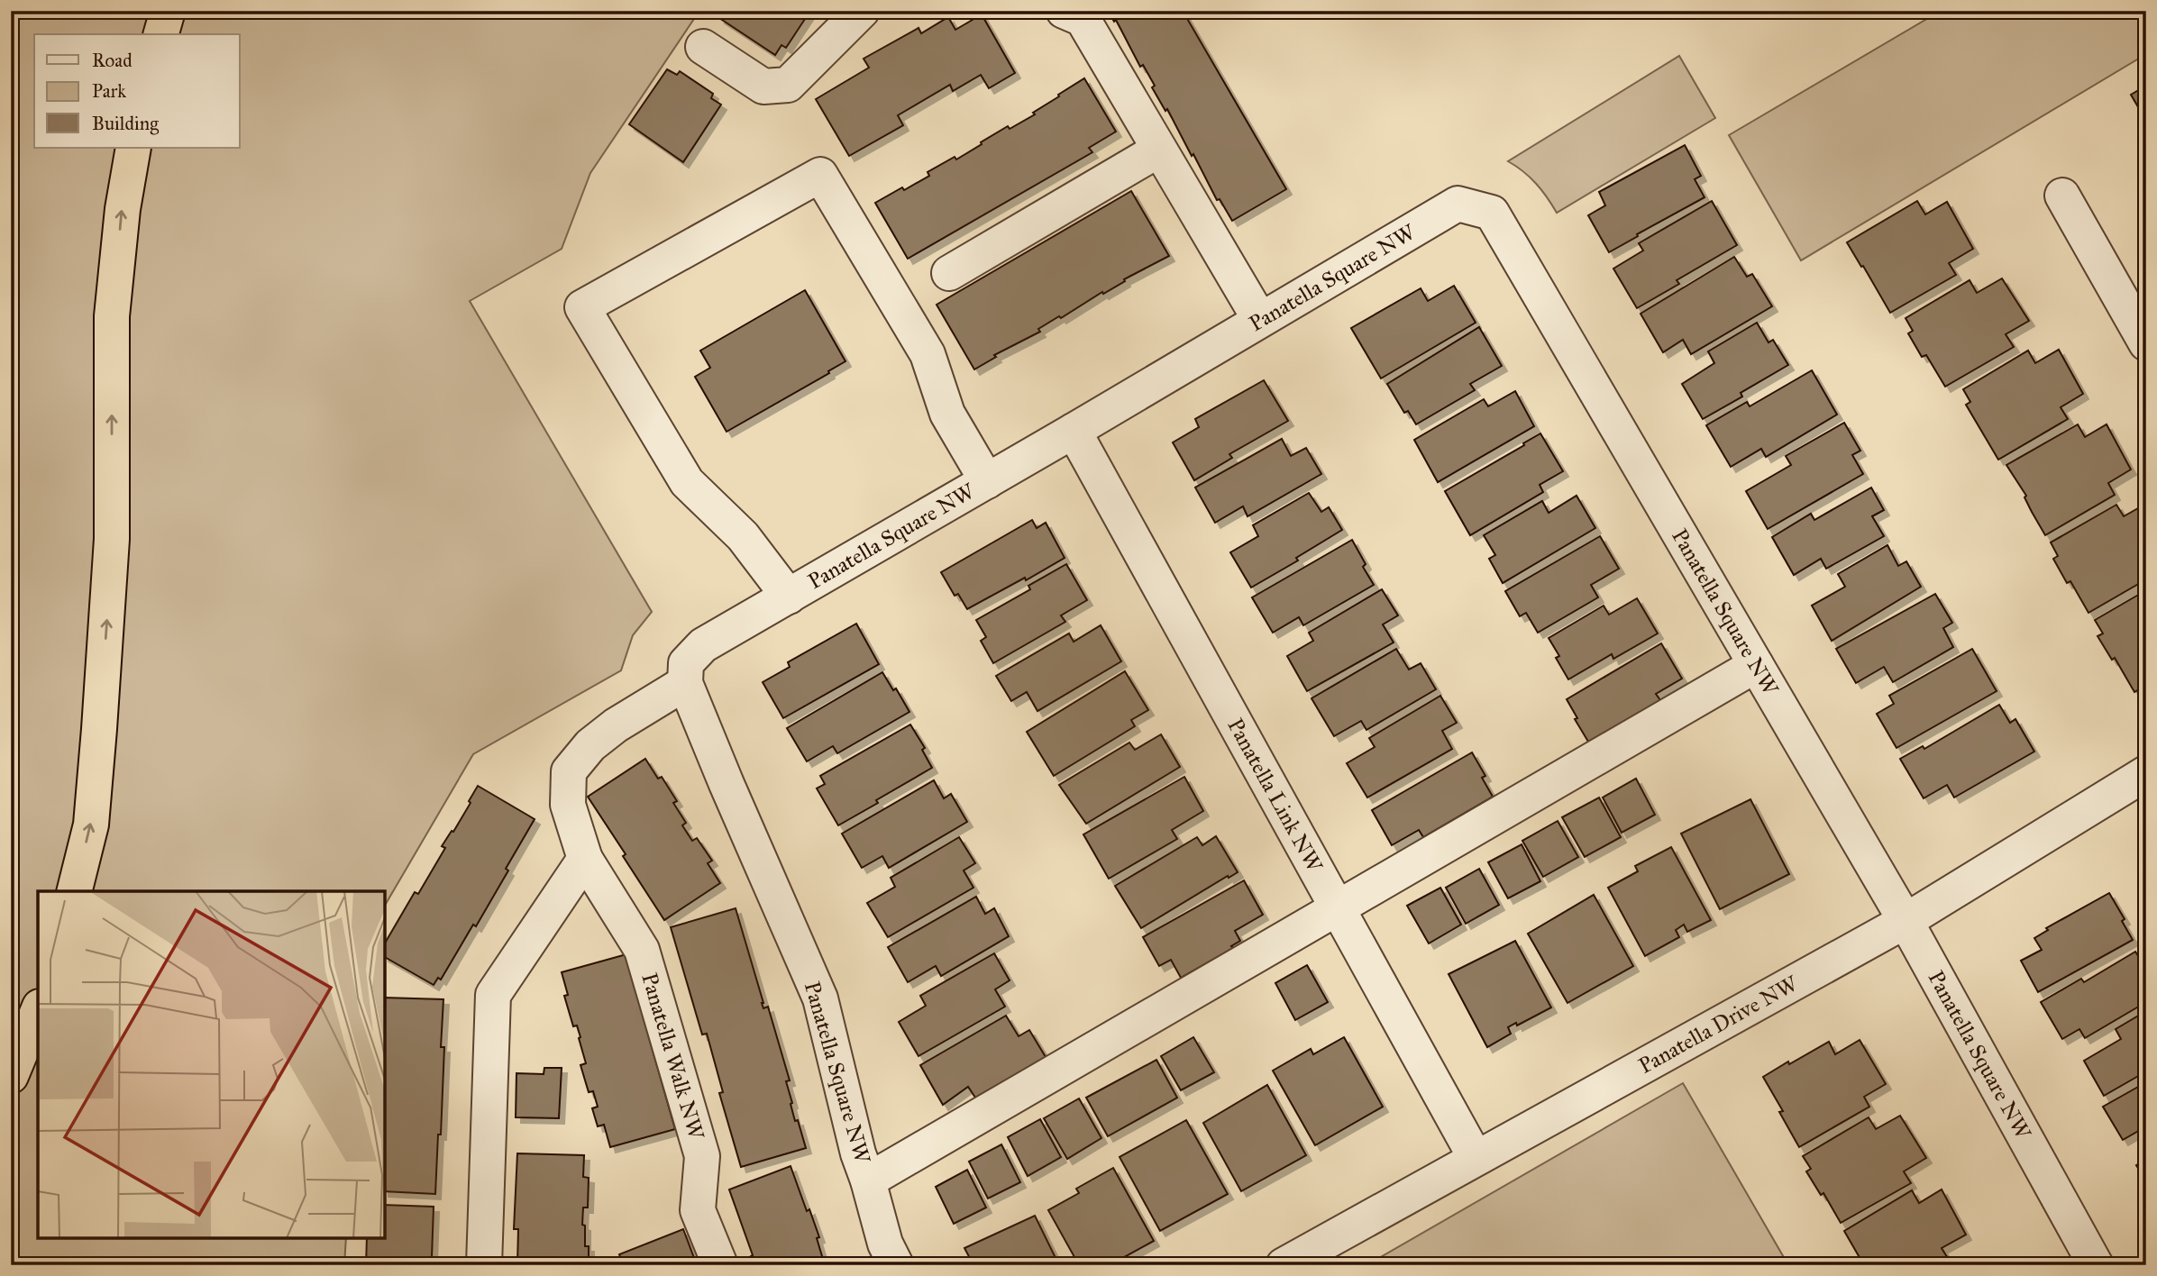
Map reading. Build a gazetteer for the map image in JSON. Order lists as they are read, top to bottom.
{
  "streets": {
    "street": [
      "Panatella Square NW",
      "Panatella Link NW",
      "Panatella Drive NW",
      "Panatella Walk NW"
    ]
  },
  "crossings": [
    ["Panatella Square NW", "Panatella Link NW"],
    ["Panatella Square NW", "Panatella Drive NW"],
    ["Panatella Square NW", "Panatella Walk NW"],
    ["Panatella Link NW", "Panatella Drive NW"]
  ],
  "legend": ["Road", "Park", "Building"]
}
